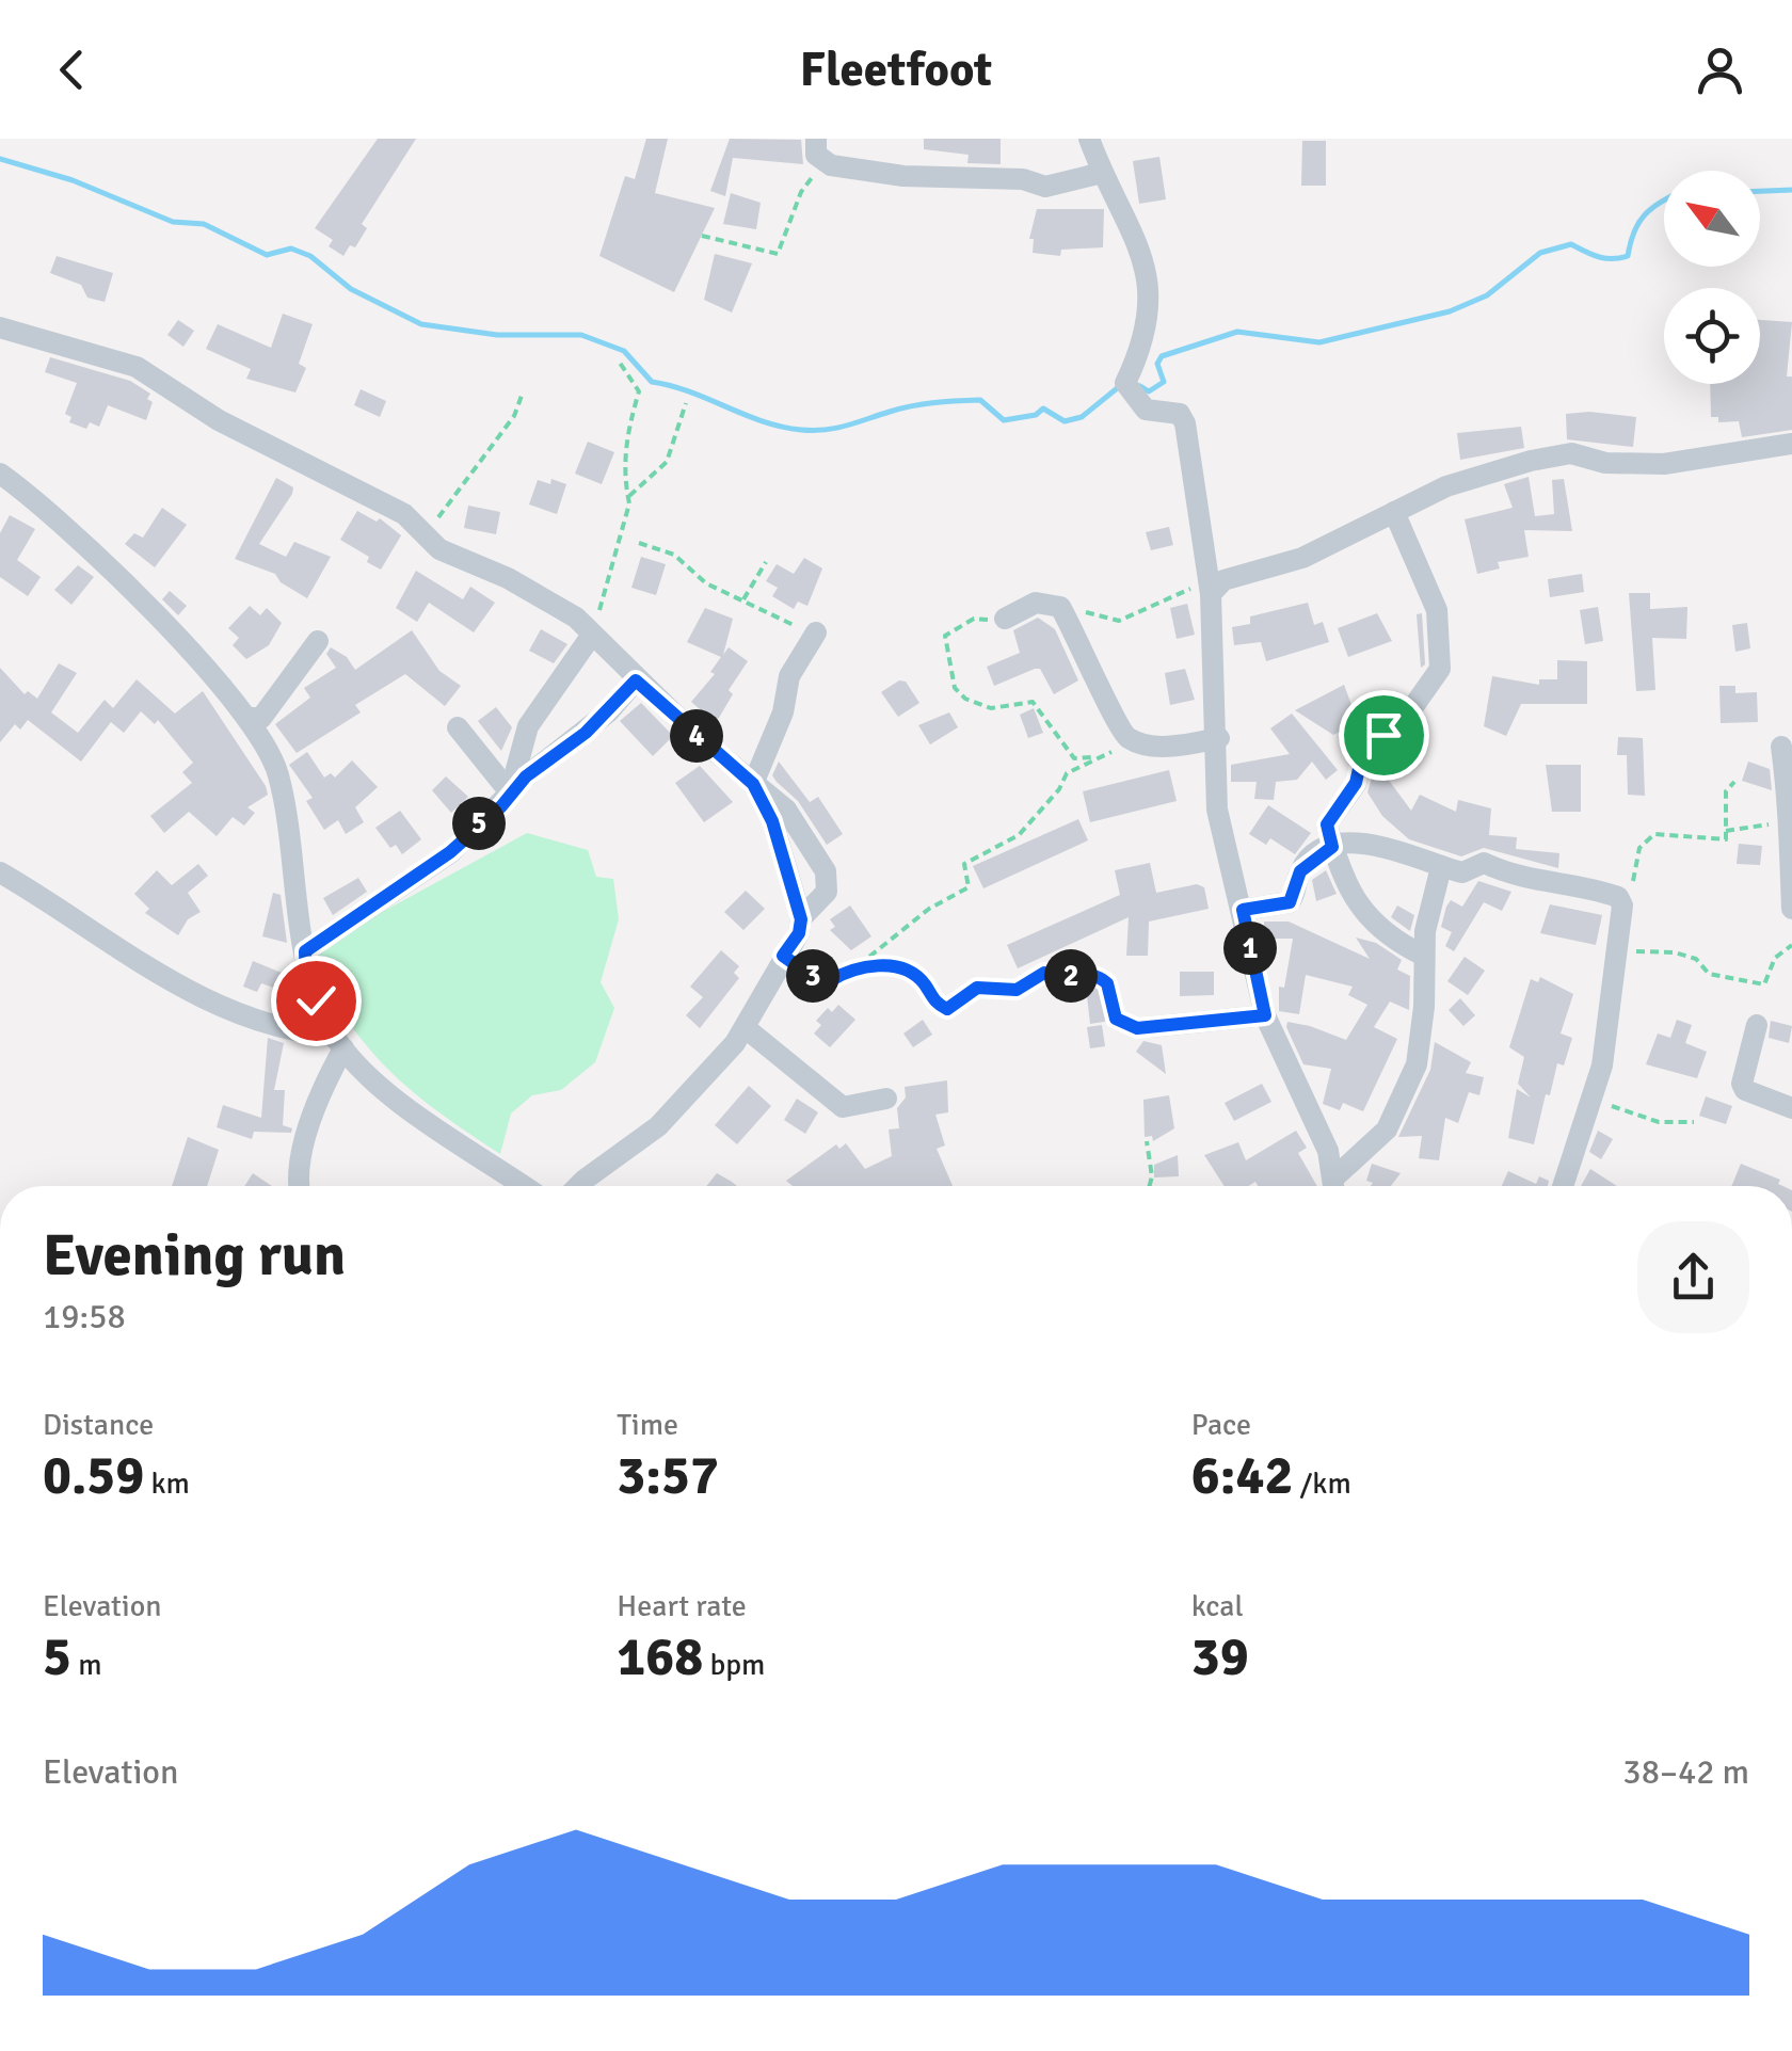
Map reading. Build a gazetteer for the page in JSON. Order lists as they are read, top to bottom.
{
  "north": "top left",
  "page": {
    "header": "Fleetfoot",
    "pins": [
      "4",
      "5",
      "1",
      "2",
      "3"
    ],
    "heading": ["Evening run", "19:58"],
    "stats": [
      ["Distance", "0.59 km"],
      ["Time", "3:57"],
      ["Pace", "6:42 /km"],
      ["Elevation", "5 m"],
      ["Heart rate", "168 bpm"],
      ["kcal", "39"]
    ],
    "chart": ["Elevation", "38–42 m"]
  }
}
